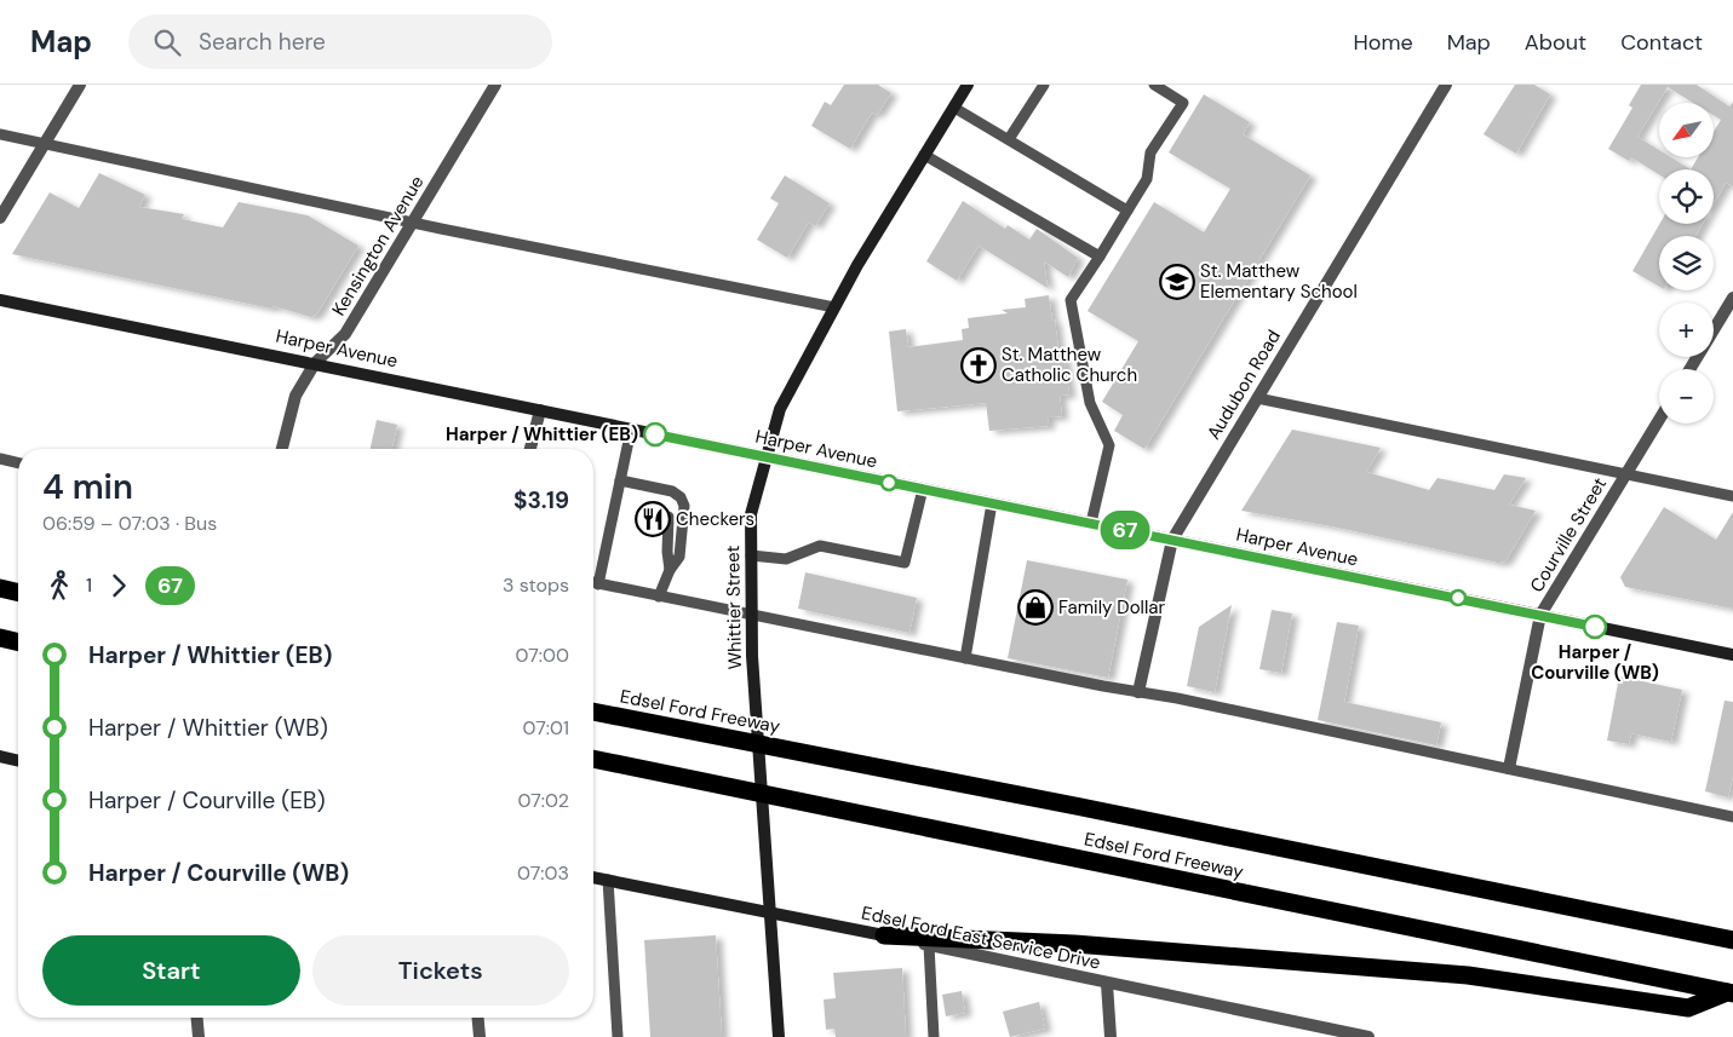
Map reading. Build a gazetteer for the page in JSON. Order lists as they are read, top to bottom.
{
  "streets": {
    "highway": ["Edsel Ford Freeway"],
    "main road": ["Harper Avenue", "Whittier Street", "Edsel Ford East Service Drive"],
    "street": ["Kensington Avenue", "Audubon Road", "Courville Street"]
  },
  "crossings": [
    ["Kensington Avenue", "Harper Avenue"],
    ["Harper Avenue", "Audubon Road"],
    ["Harper Avenue", "Courville Street"],
    ["Harper Avenue", "Whittier Street"],
    ["Whittier Street", "Edsel Ford East Service Drive"]
  ],
  "places": {
    "school or university": ["St. Matthew Elementary School"],
    "church": ["St. Matthew Catholic Church"],
    "other": ["Harper / Whittier (EB)", "Harper / Courville (WB)"],
    "restaurant": ["Checkers"],
    "shop": ["Family Dollar"]
  },
  "lines": ["bus line 67"],
  "north": "bottom left",
  "page": {
    "header": "Map",
    "search": "Search here",
    "nav": [
      "Home",
      "Map",
      "About",
      "Contact"
    ],
    "on_map": "67",
    "map_buttons": ["+", "−"],
    "heading": ["4 min", "06:59 – 07:03 · Bus", "$3.19"],
    "legs": ["1", "67", "3 stops"],
    "list": [
      {
        "name": "Harper / Whittier (EB)",
        "value": "07:00"
      },
      {
        "name": "Harper / Whittier (WB)",
        "value": "07:01"
      },
      {
        "name": "Harper / Courville (EB)",
        "value": "07:02"
      },
      {
        "name": "Harper / Courville (WB)",
        "value": "07:03"
      }
    ],
    "buttons": ["Start", "Tickets"]
  }
}
